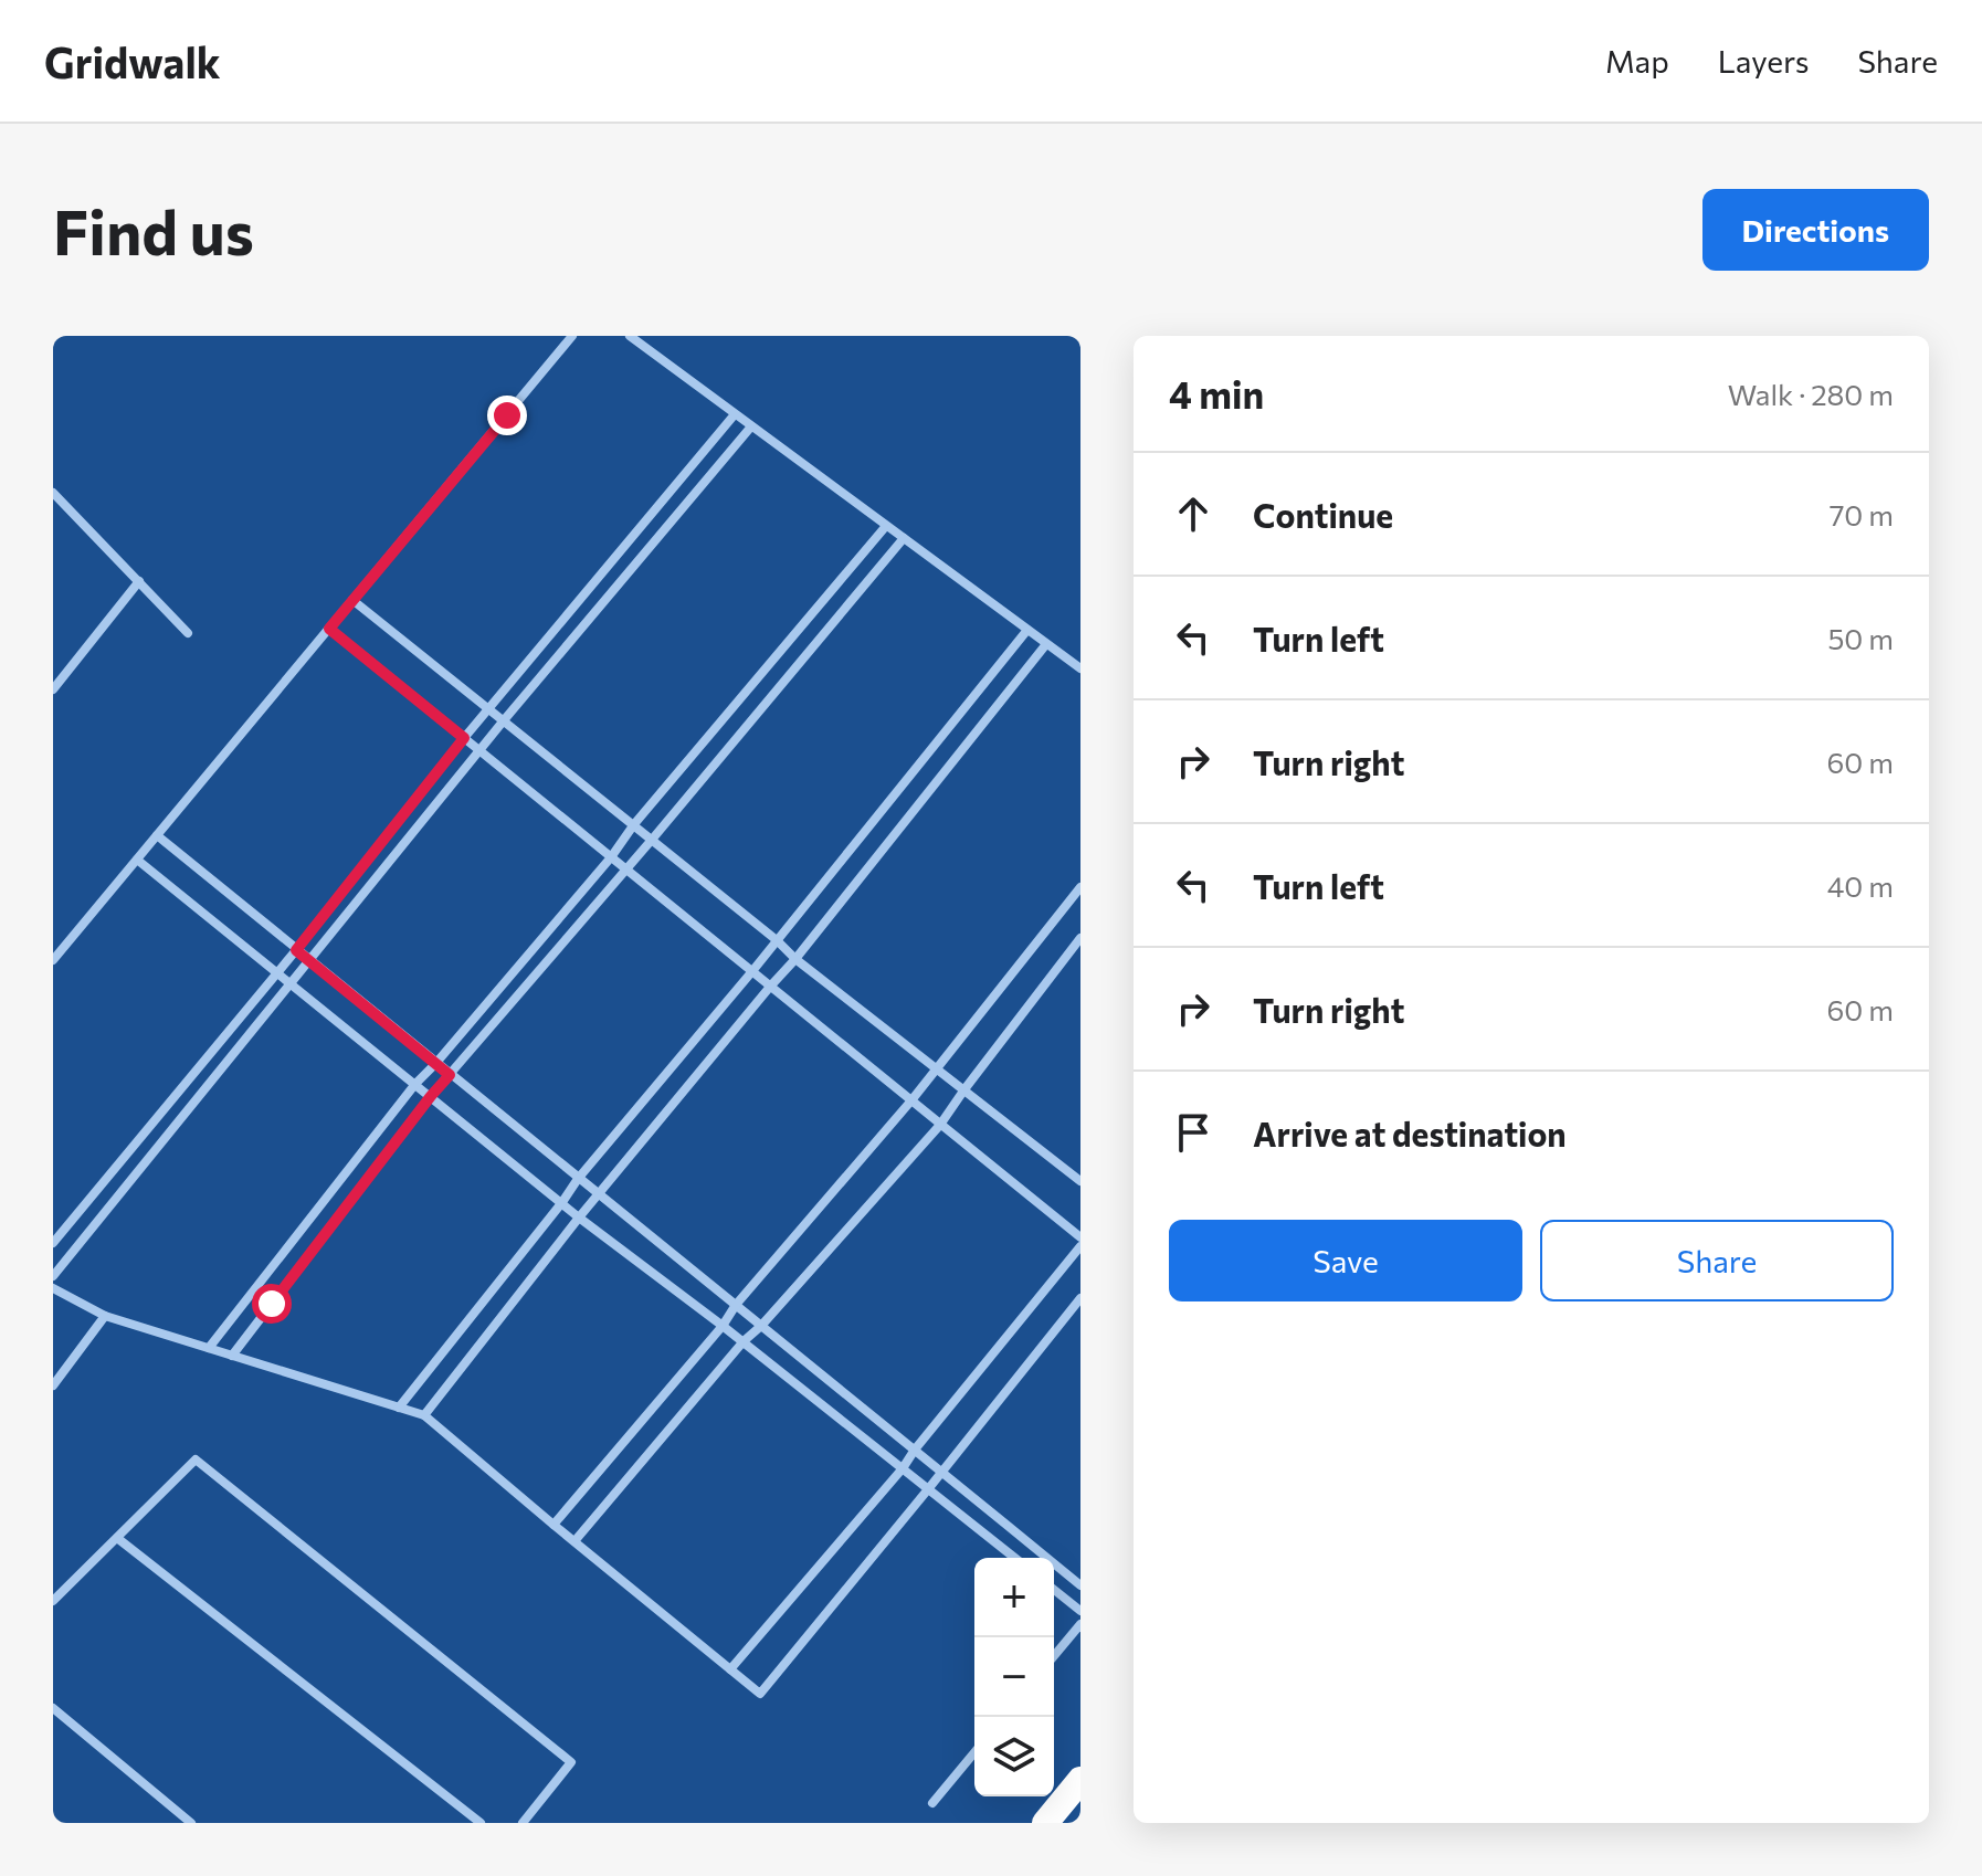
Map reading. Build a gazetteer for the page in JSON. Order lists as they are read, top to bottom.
{
  "page": {
    "header": "Gridwalk",
    "nav": ["Map", "Layers", "Share"],
    "buttons": [
      "Directions",
      ["Save", "Share"]
    ],
    "title": "Find us",
    "heading": ["4 min", "Walk · 280 m"],
    "list": [
      ["Continue", "70 m"],
      ["Turn left", "50 m"],
      ["Turn right", "60 m"],
      ["Turn left", "40 m"],
      ["Turn right", "60 m"],
      "Arrive at destination"
    ],
    "map_buttons": ["+", "−"]
  }
}
